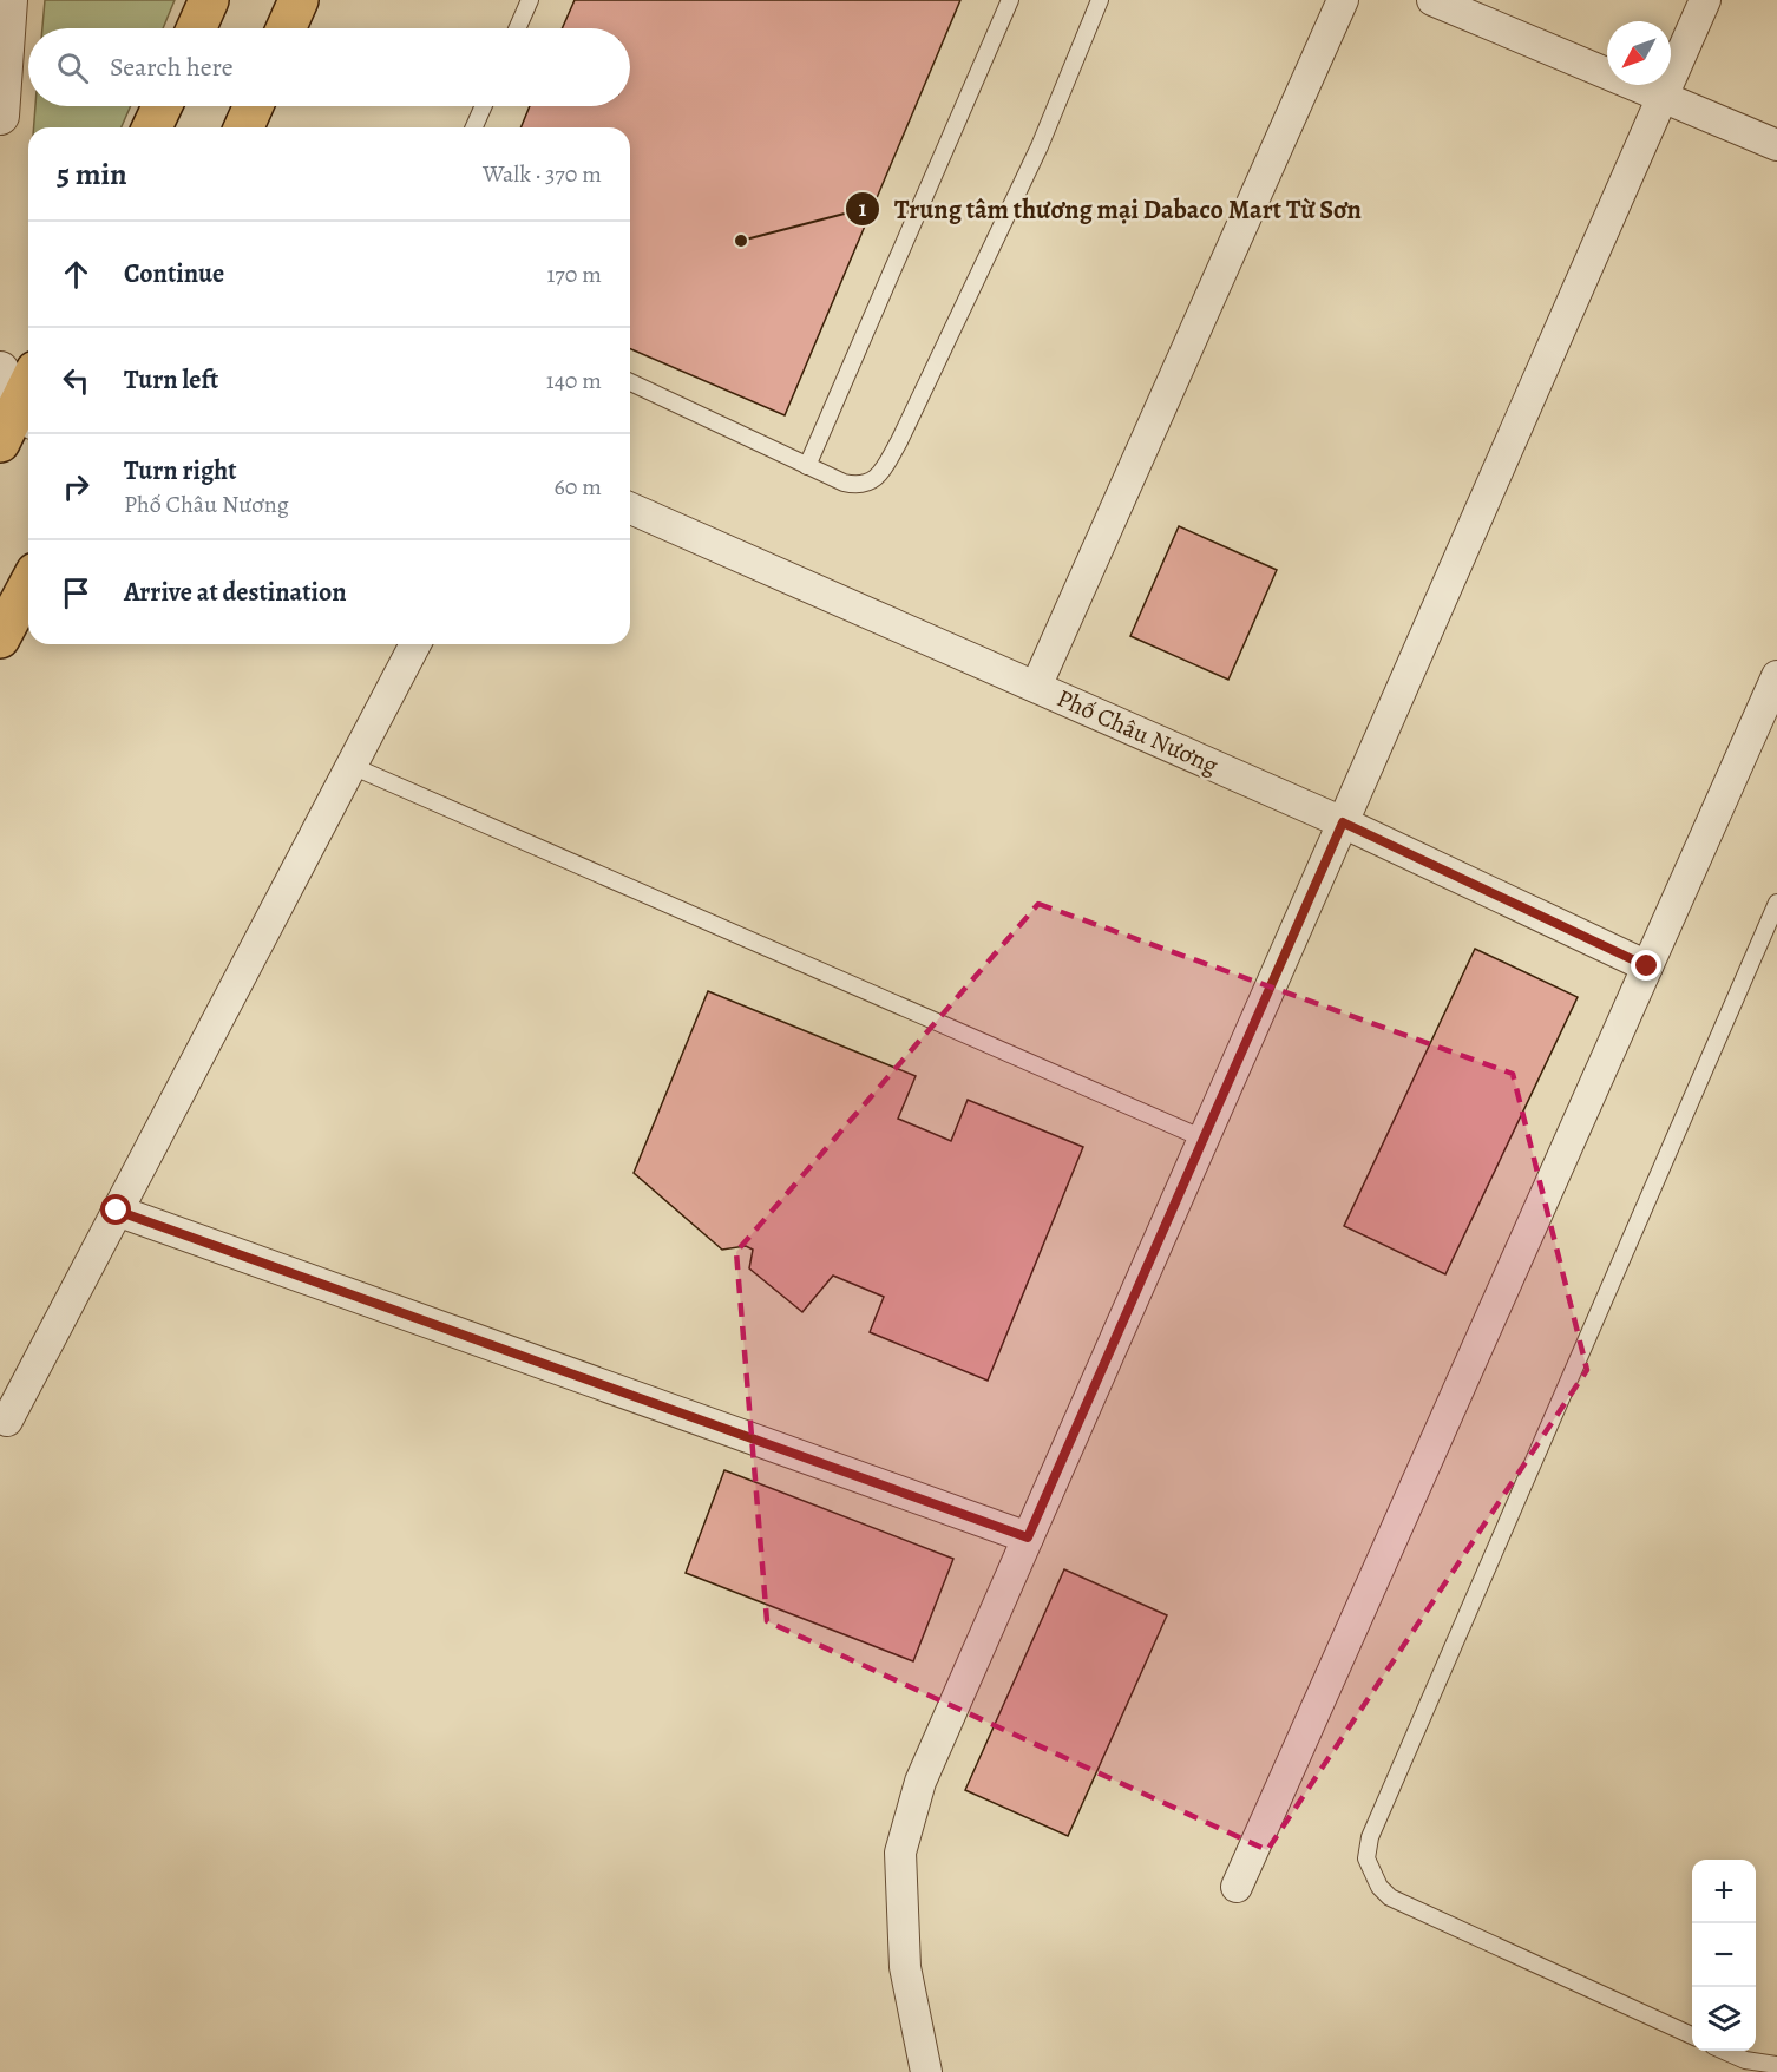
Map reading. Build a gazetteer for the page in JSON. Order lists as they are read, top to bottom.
{
  "streets": {
    "street": ["Phố Châu Nương"]
  },
  "places": ["Trung tâm thương mại Dabaco Mart Từ Sơn"],
  "north": "bottom left",
  "page": {
    "search": "Search here",
    "heading": ["5 min", "Walk · 370 m"],
    "list": [
      ["Continue", "170 m"],
      ["Turn left", "140 m"],
      ["Turn right", "Phố Châu Nương", "60 m"],
      "Arrive at destination"
    ],
    "map_buttons": ["+", "−"]
  }
}
